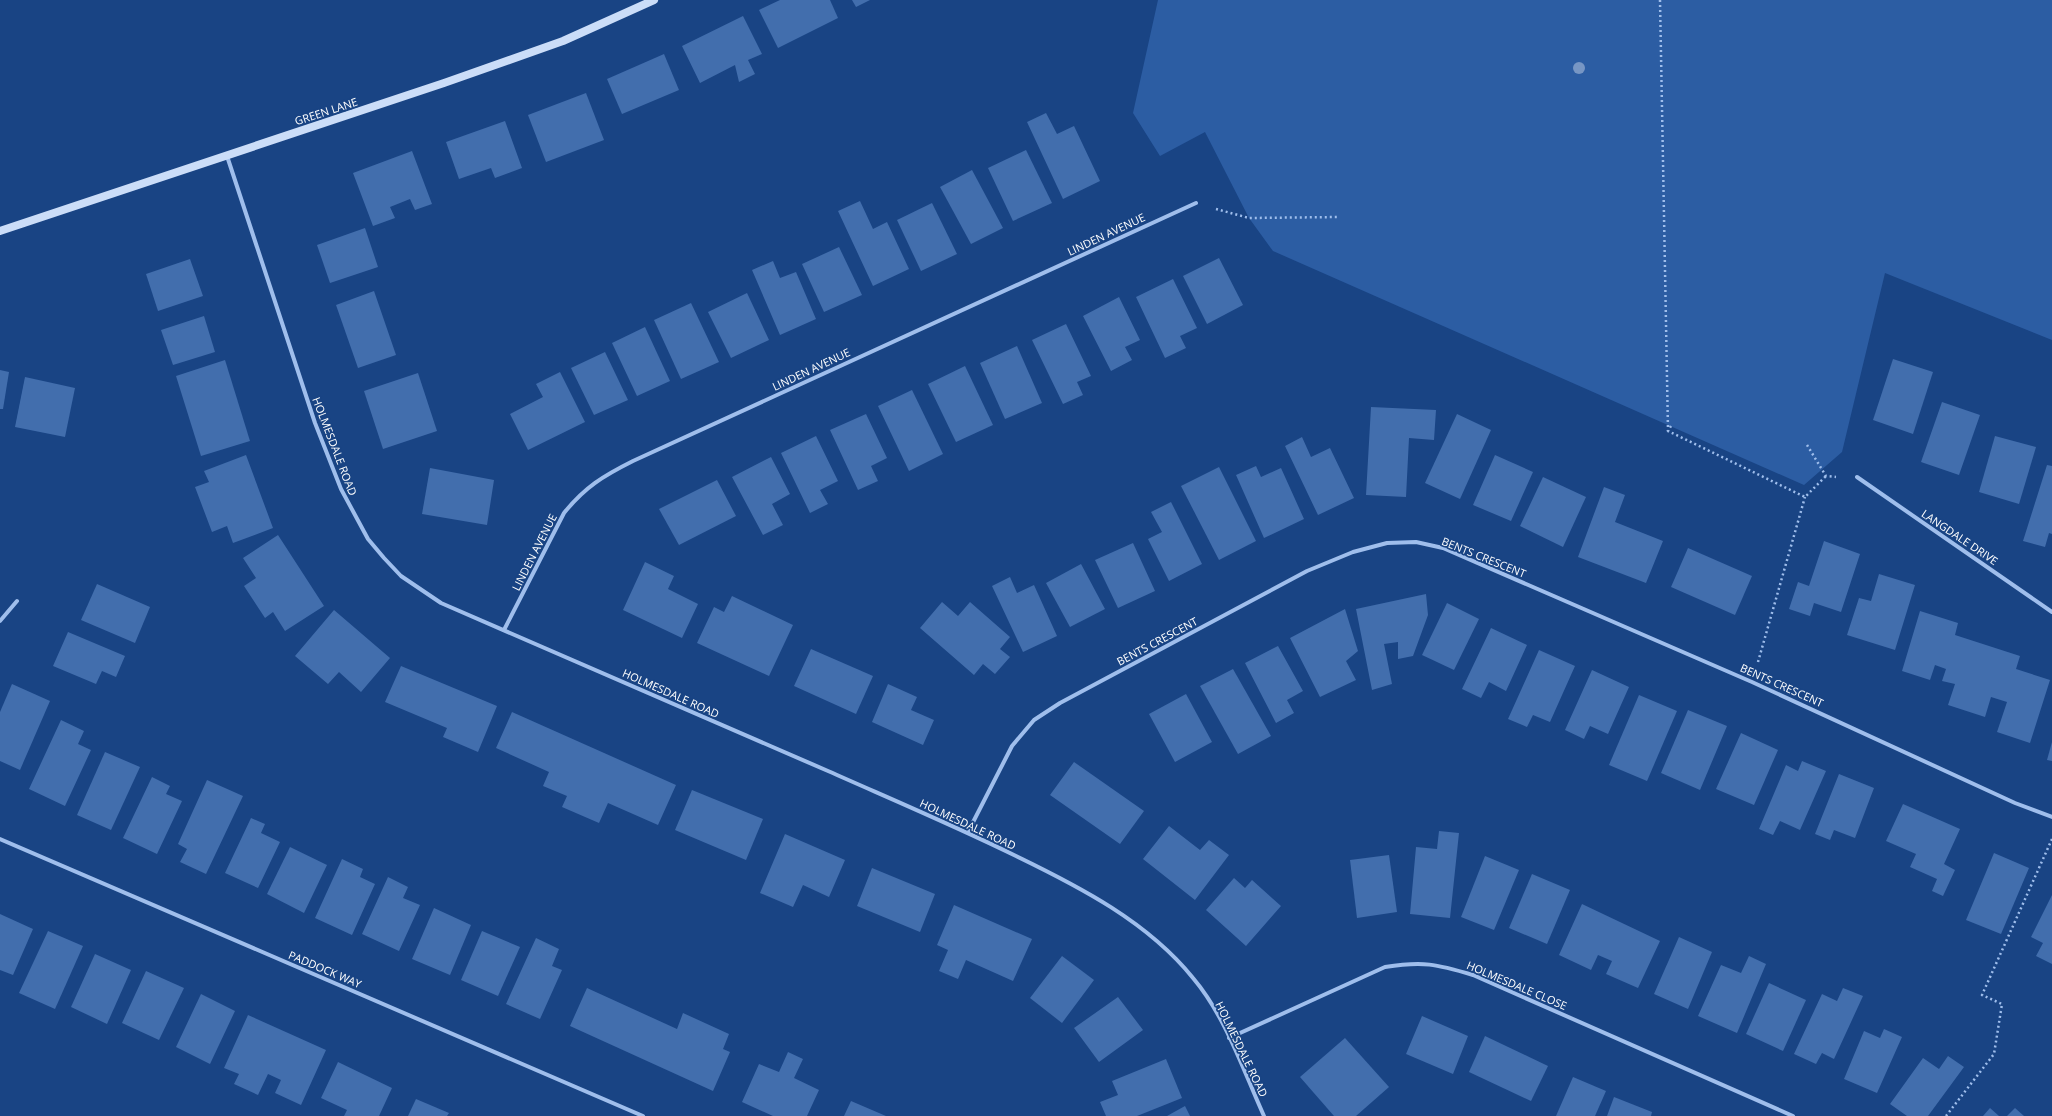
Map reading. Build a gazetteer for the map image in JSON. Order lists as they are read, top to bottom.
{
  "streets": {
    "main road": ["GREEN LANE"],
    "street": [
      "LINDEN AVENUE",
      "HOLMESDALE ROAD",
      "LANGDALE DRIVE",
      "BENTS CRESCENT",
      "PADDOCK WAY",
      "HOLMESDALE CLOSE"
    ]
  },
  "crossings": [
    ["GREEN LANE", "HOLMESDALE ROAD"],
    ["LINDEN AVENUE", "HOLMESDALE ROAD"],
    ["HOLMESDALE ROAD", "BENTS CRESCENT"],
    ["HOLMESDALE ROAD", "HOLMESDALE CLOSE"]
  ]
}
